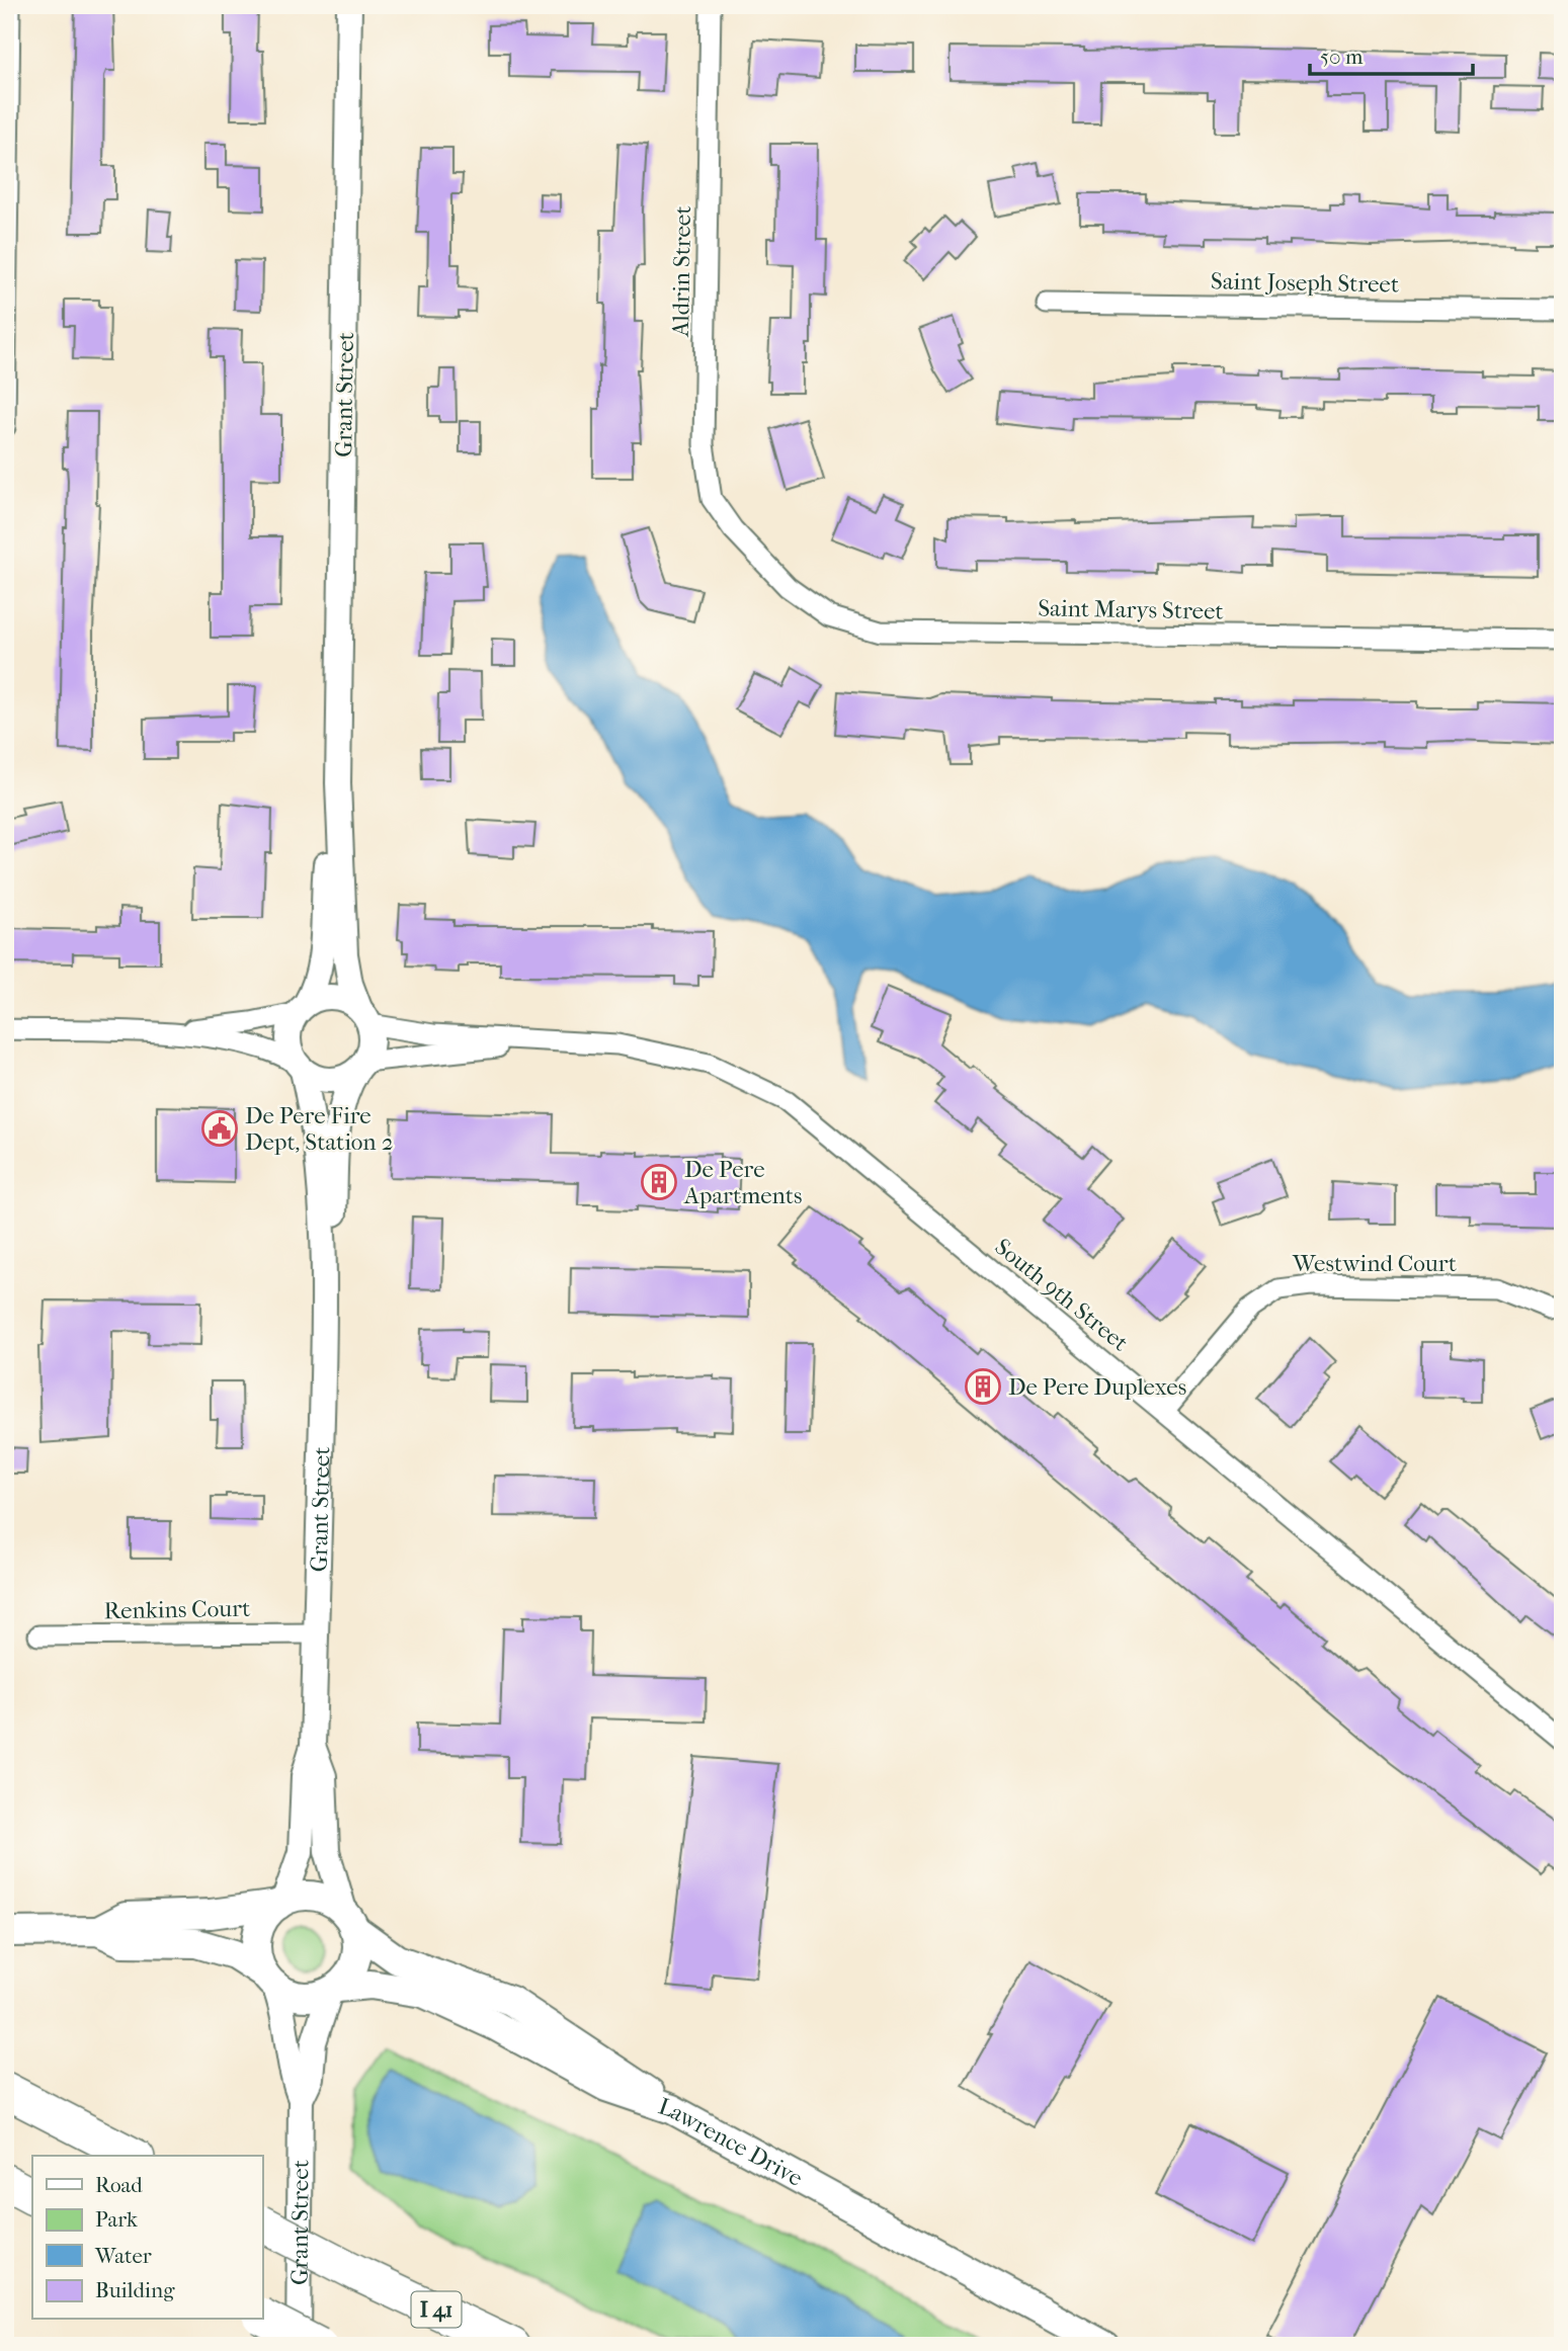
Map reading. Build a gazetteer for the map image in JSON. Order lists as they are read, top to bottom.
{
  "streets": {
    "highway": ["I 41"],
    "main road": ["Lawrence Drive"],
    "street": [
      "Aldrin Street",
      "Saint Joseph Street",
      "Grant Street",
      "Saint Marys Street",
      "Westwind Court",
      "South 9th Street",
      "Renkins Court"
    ]
  },
  "crossings": [
    ["Aldrin Street", "Saint Marys Street"],
    ["Grant Street", "South 9th Street"],
    ["Grant Street", "Renkins Court"],
    ["Grant Street", "Lawrence Drive"],
    ["Westwind Court", "South 9th Street"]
  ],
  "places": {
    "public building": ["De Pere Fire Dept, Station 2"],
    "building": ["De Pere Apartments", "De Pere Duplexes"]
  },
  "legend": [
    "Road",
    "Park",
    "Water",
    "Building"
  ],
  "scale_bar": "50 m"
}
